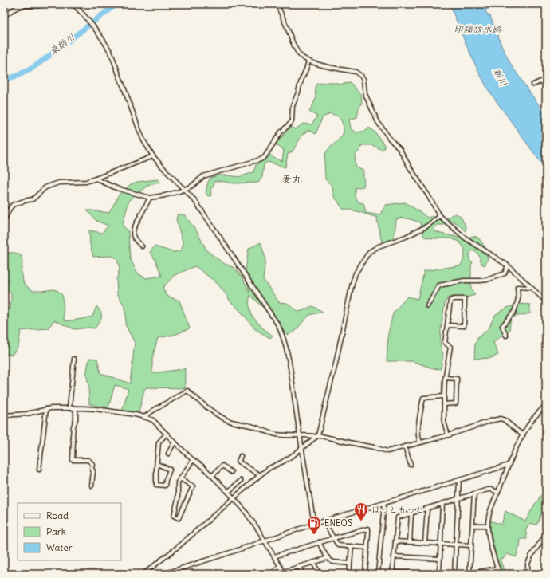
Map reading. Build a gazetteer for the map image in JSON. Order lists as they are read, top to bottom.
{
  "districts": ["麦丸"],
  "water": ["印旛放水路", "桑納川", "新川"],
  "places": {
    "restaurant": ["ほっともっと"],
    "fuel station": ["ENEOS"]
  },
  "legend": ["Road", "Park", "Water"]
}
